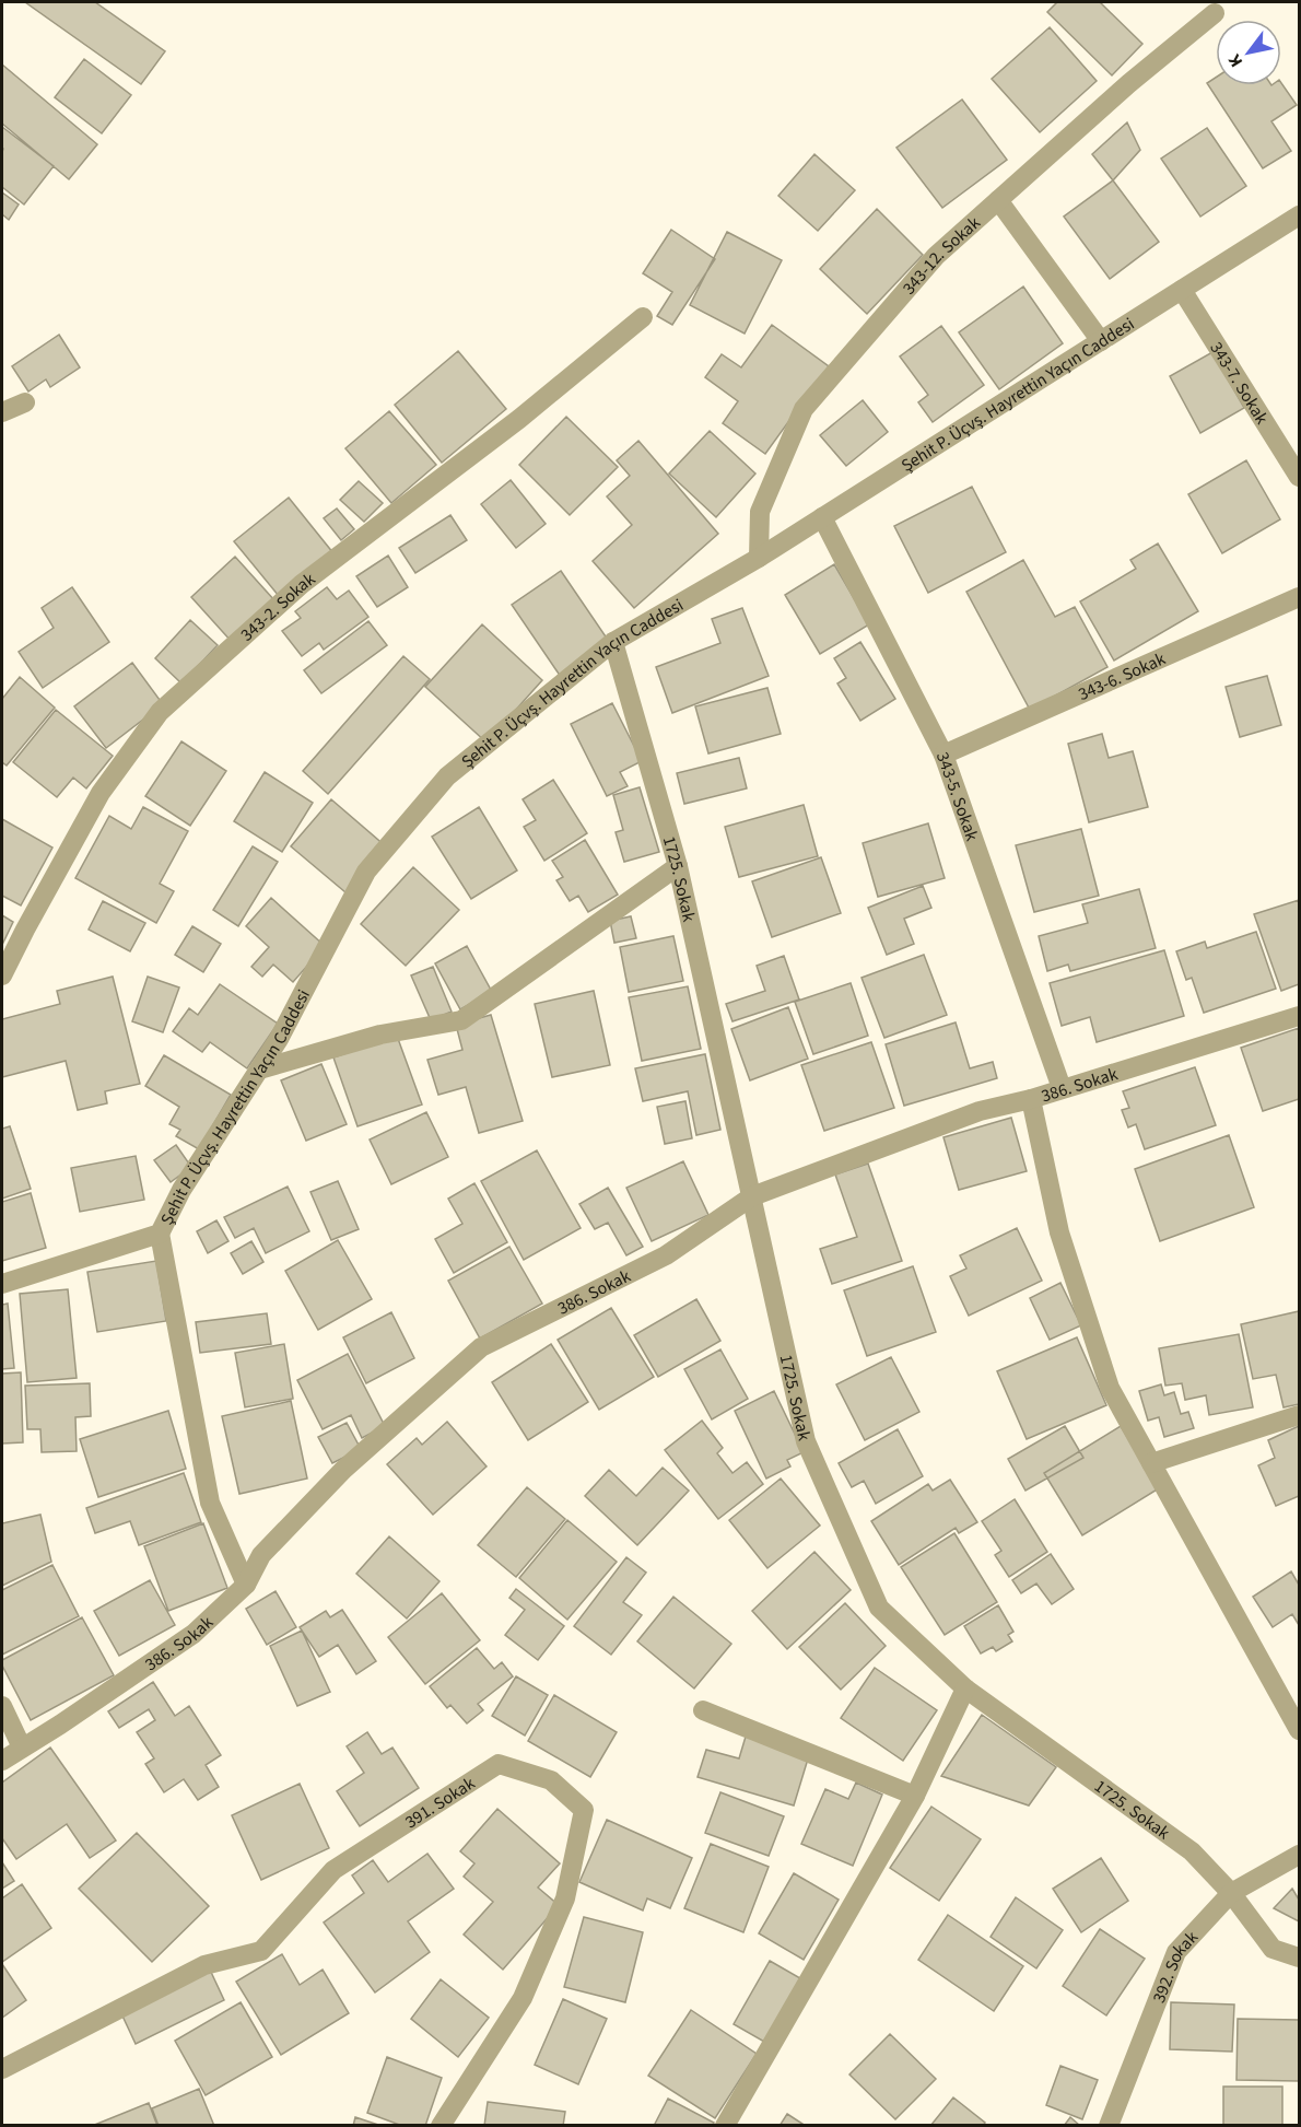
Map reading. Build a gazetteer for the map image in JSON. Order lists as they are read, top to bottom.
{
  "streets": {
    "street": [
      "343-12. Sokak",
      "343-7. Sokak",
      "Şehit P. Üçvş. Hayrettin Yaçın Caddesi",
      "343-2. Sokak",
      "343-6. Sokak",
      "343-5. Sokak",
      "1725. Sokak",
      "386. Sokak",
      "391. Sokak",
      "392. Sokak"
    ]
  },
  "crossings": [
    ["343-12. Sokak", "Şehit P. Üçvş. Hayrettin Yaçın Caddesi"],
    ["343-7. Sokak", "Şehit P. Üçvş. Hayrettin Yaçın Caddesi"],
    ["Şehit P. Üçvş. Hayrettin Yaçın Caddesi", "343-5. Sokak"],
    ["Şehit P. Üçvş. Hayrettin Yaçın Caddesi", "1725. Sokak"],
    ["343-6. Sokak", "343-5. Sokak"],
    ["343-5. Sokak", "386. Sokak"],
    ["1725. Sokak", "386. Sokak"],
    ["1725. Sokak", "392. Sokak"]
  ],
  "north": "bottom left"
}
